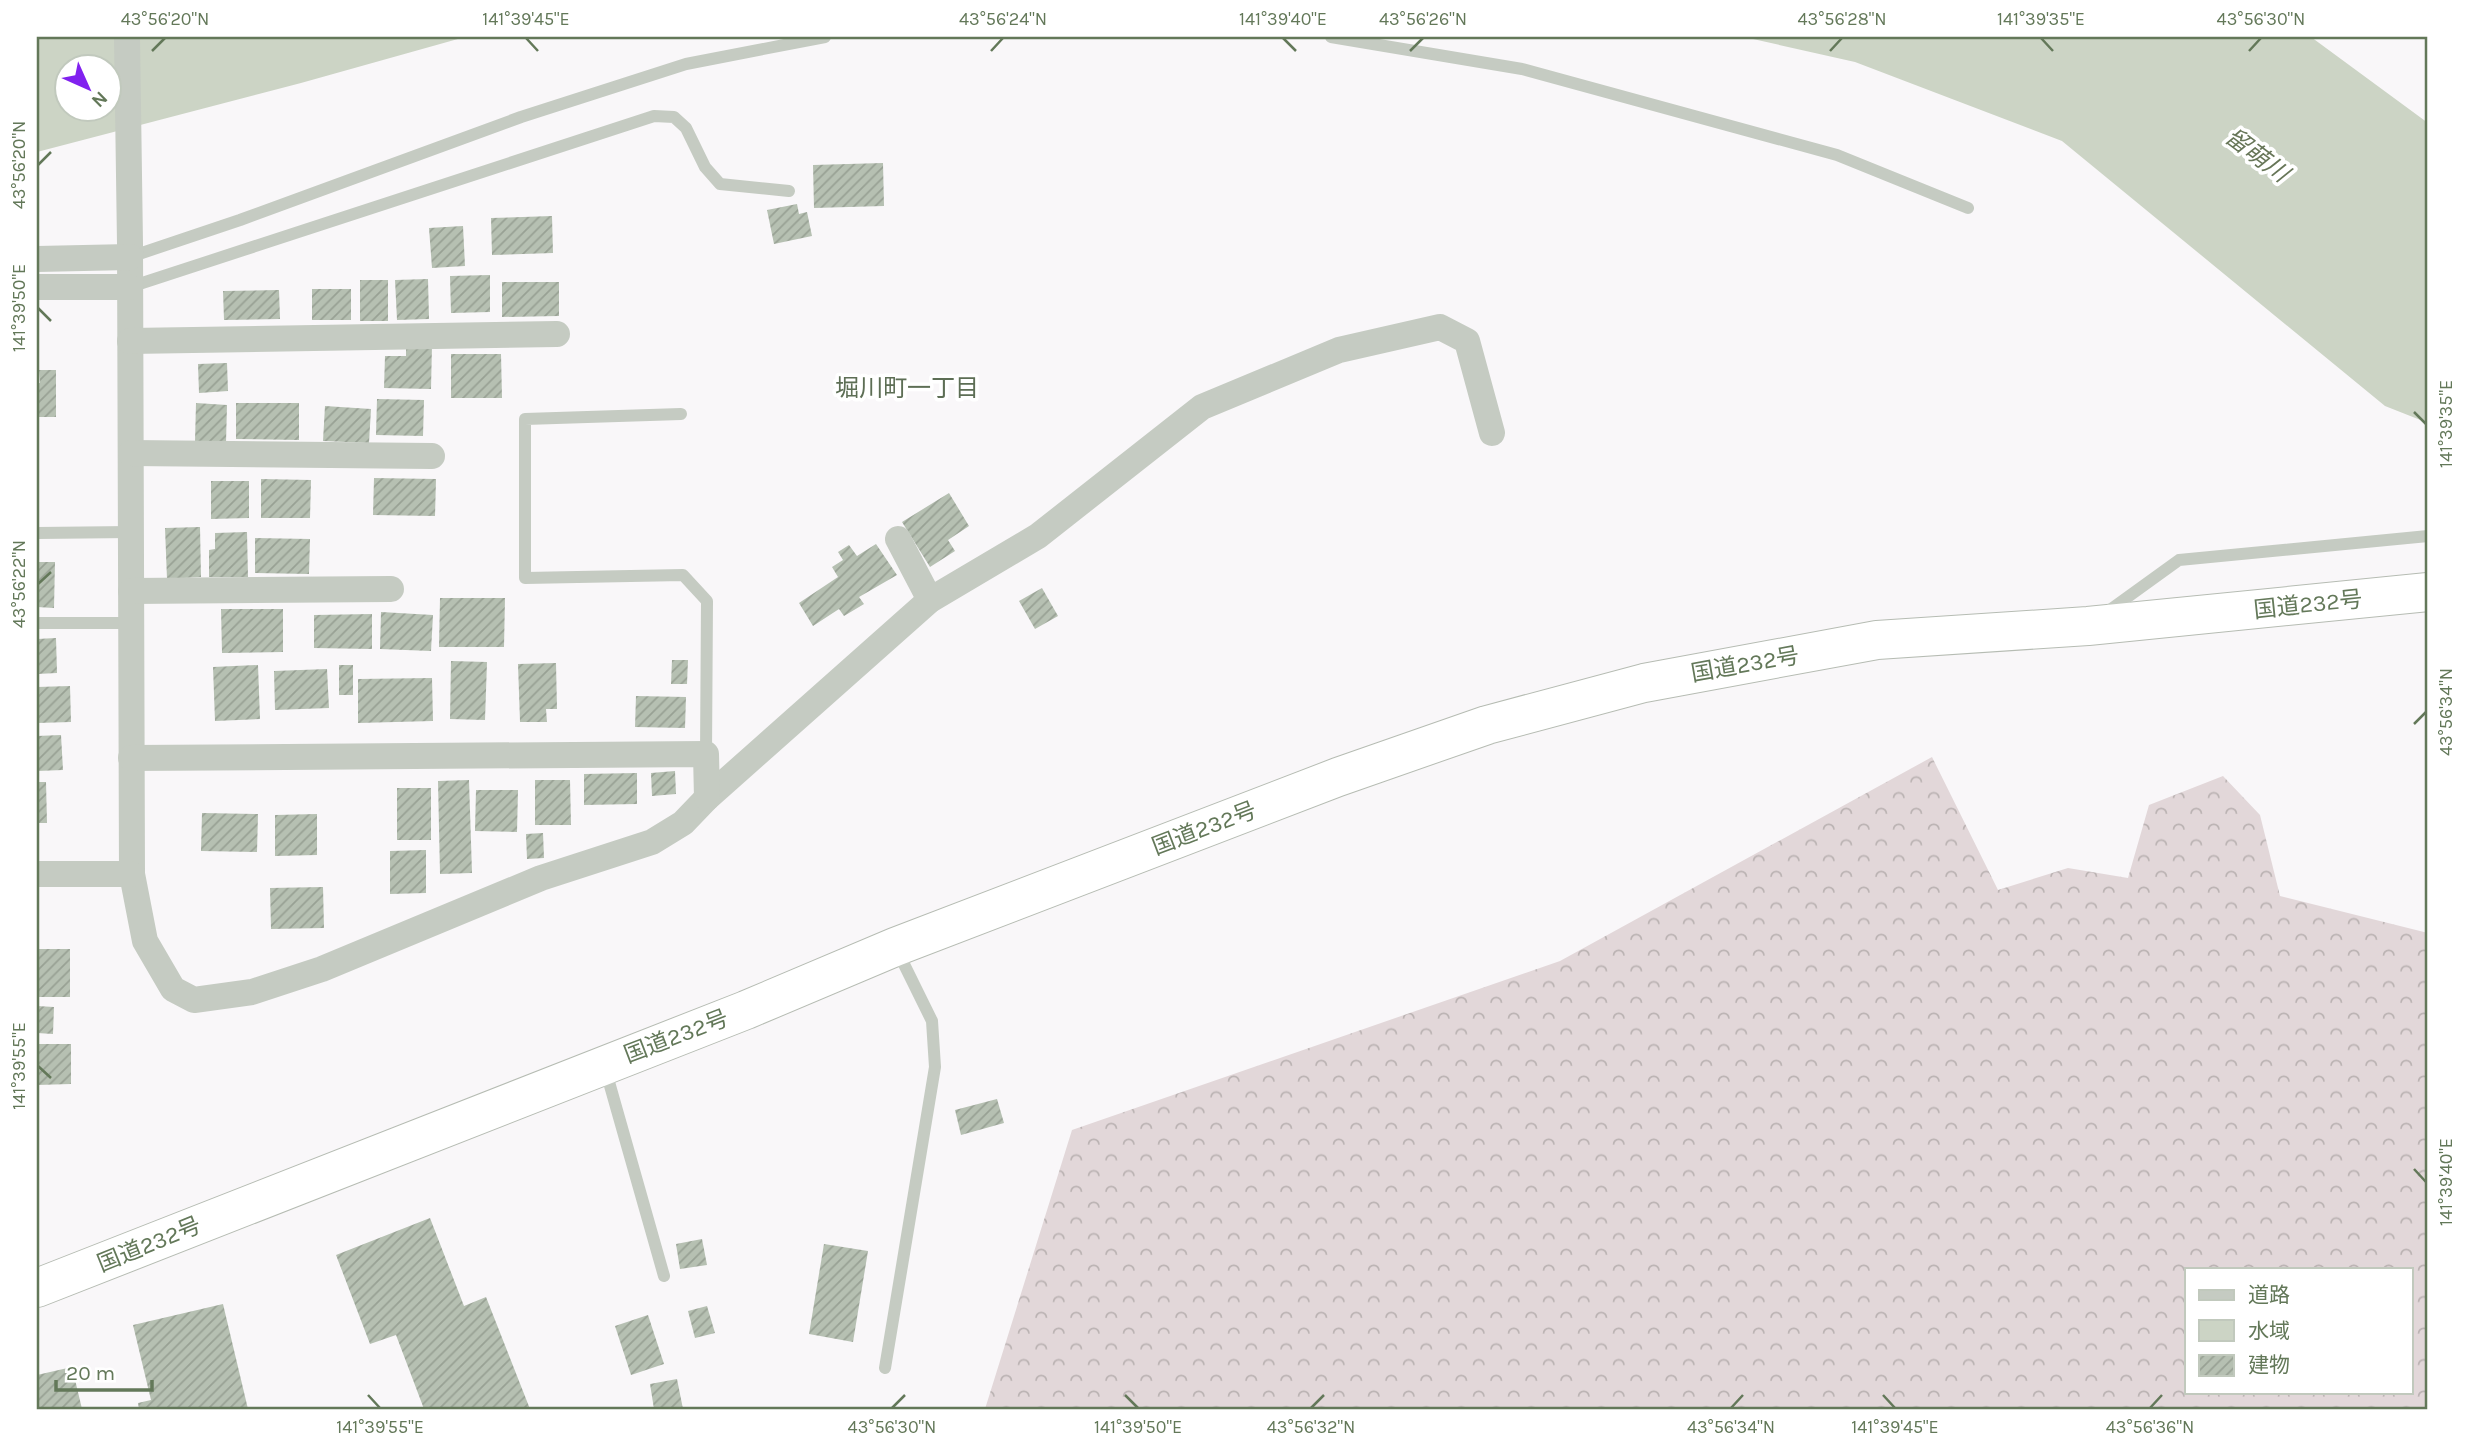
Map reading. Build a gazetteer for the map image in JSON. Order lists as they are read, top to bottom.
{
  "streets": {
    "highway": ["国道232号"]
  },
  "districts": ["堀川町一丁目"],
  "water": ["留萌川"],
  "legend": ["道路", "水域", "建物"],
  "scale_bar": "20 m",
  "north": "bottom right",
  "coordinates": [
    "43°56'20\"N",
    "141°39'45\"E",
    "43°56'24\"N",
    "141°39'40\"E",
    "43°56'26\"N",
    "43°56'28\"N",
    "141°39'35\"E",
    "43°56'30\"N",
    "141°39'50\"E",
    "43°56'22\"N",
    "43°56'34\"N",
    "141°39'55\"E",
    "43°56'32\"N",
    "43°56'36\"N"
  ]
}
